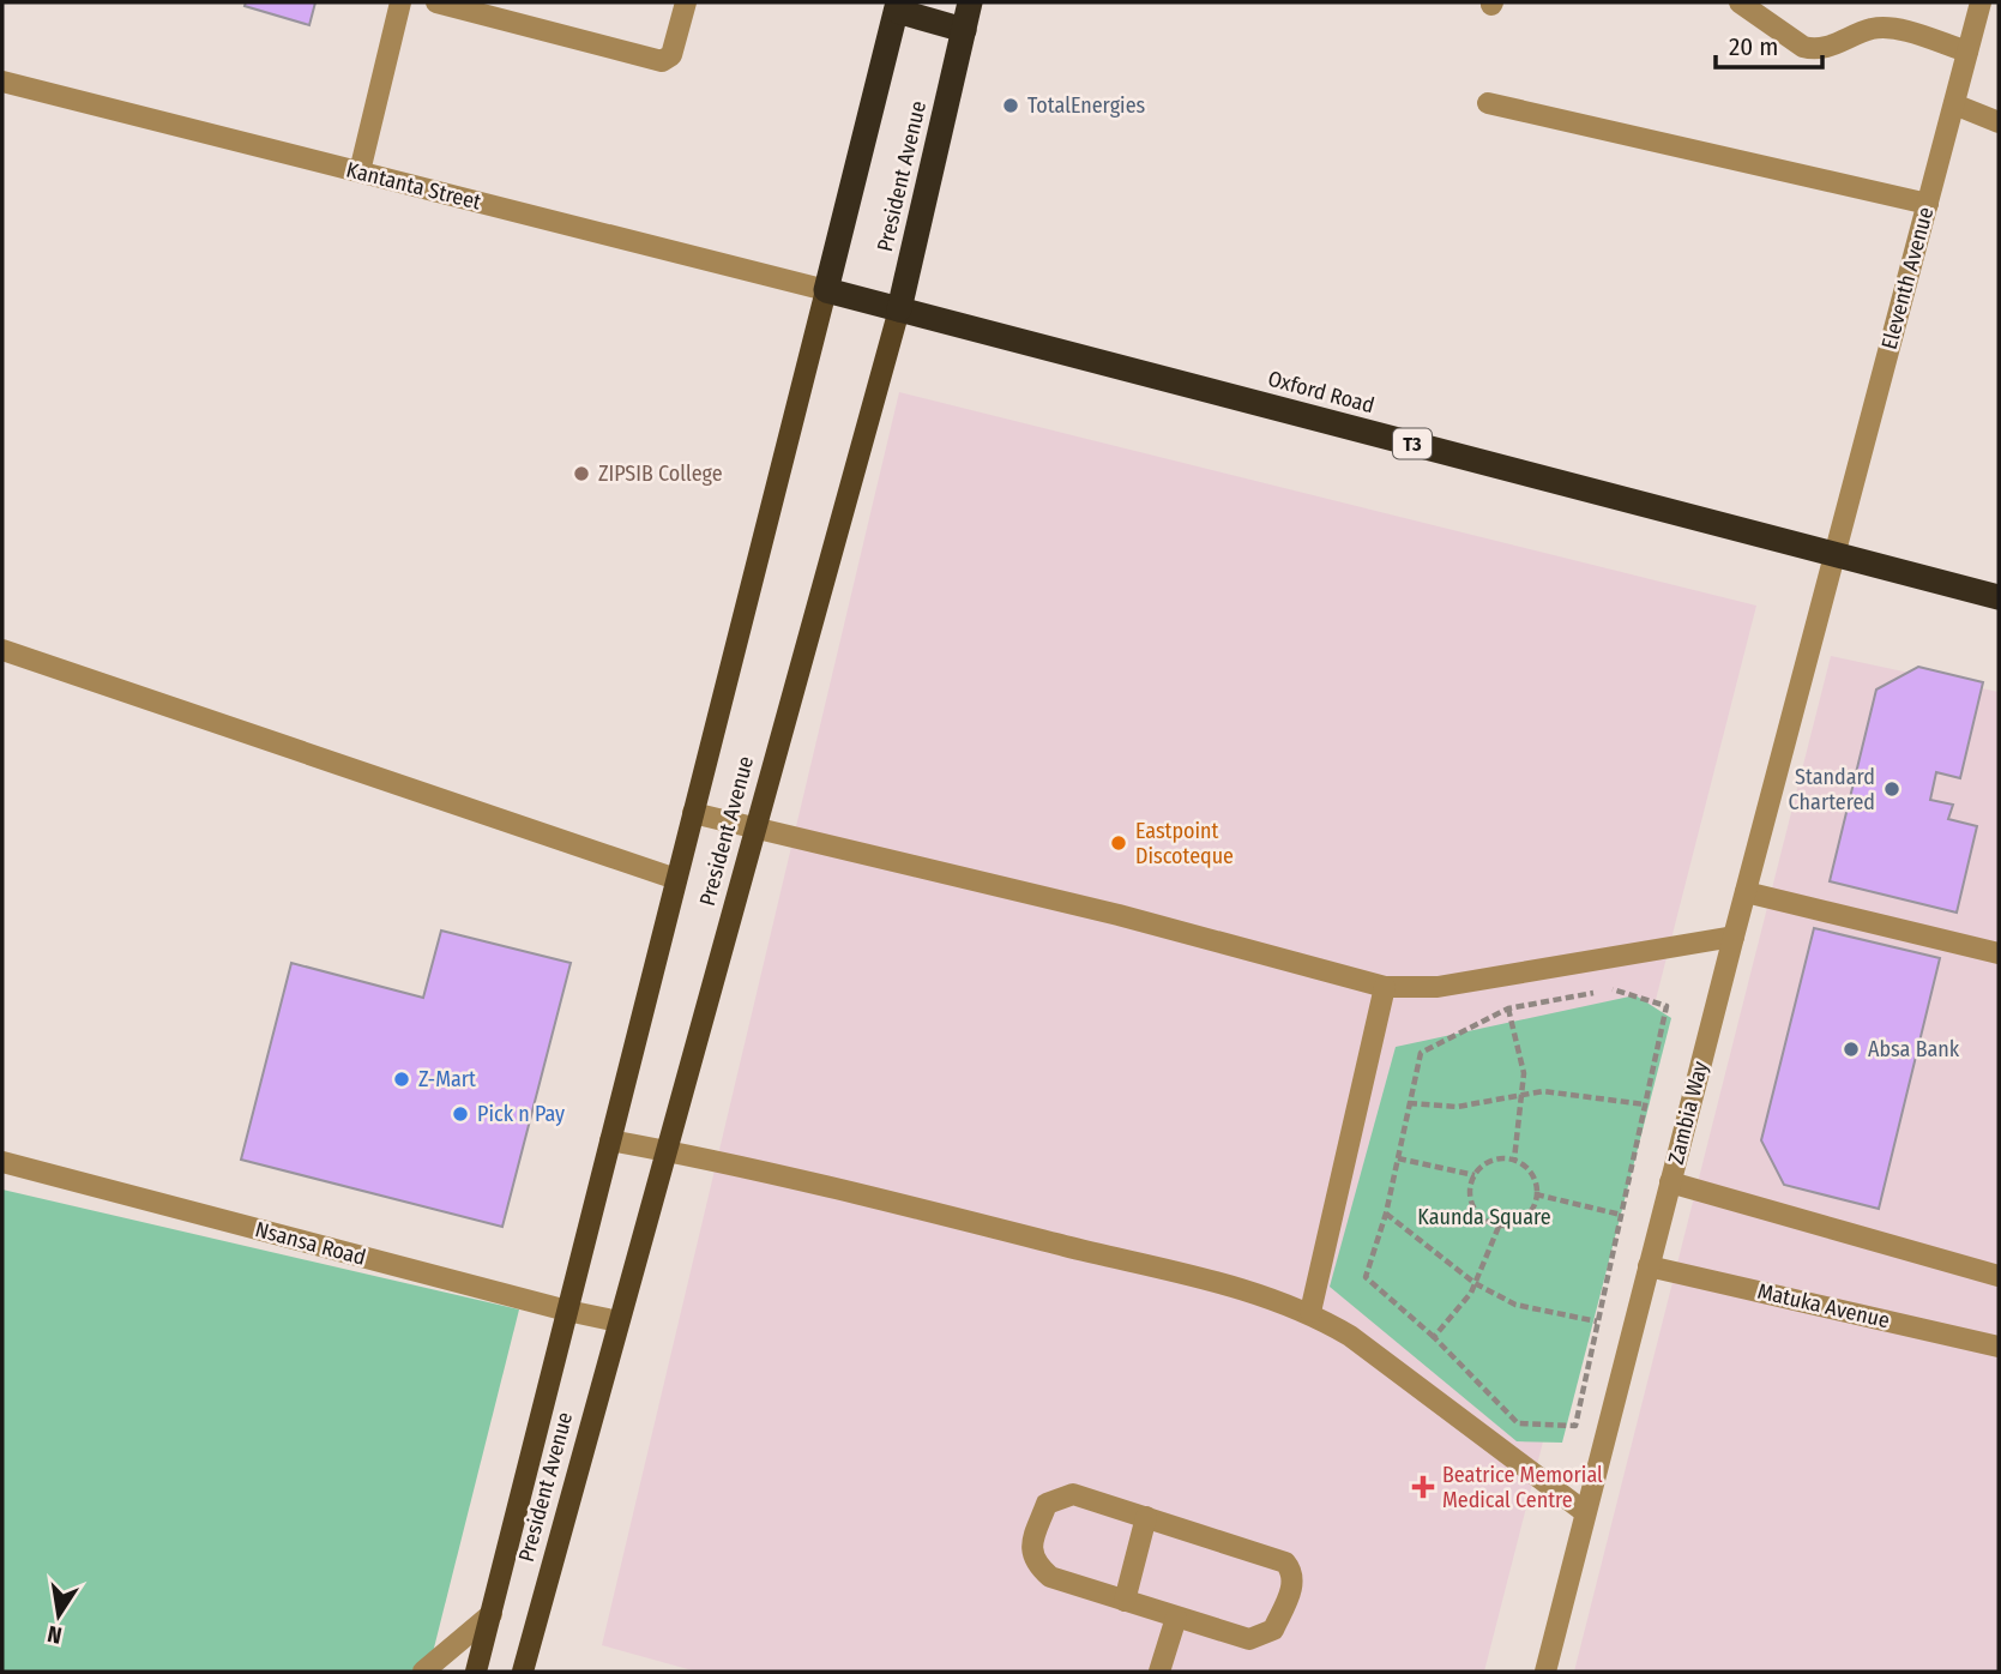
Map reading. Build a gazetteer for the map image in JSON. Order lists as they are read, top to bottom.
{
  "streets": {
    "highway": ["President Avenue", "Oxford Road", "T3"],
    "street": [
      "Kantanta Street",
      "Eleventh Avenue",
      "Zambia Way",
      "Nsansa Road",
      "Matuka Avenue"
    ]
  },
  "crossings": [
    ["President Avenue", "Kantanta Street"],
    ["President Avenue", "Oxford Road"],
    ["President Avenue", "Nsansa Road"],
    ["Kantanta Street", "Oxford Road"],
    ["Eleventh Avenue", "Oxford Road"],
    ["Eleventh Avenue", "Zambia Way"],
    ["Oxford Road", "Zambia Way"],
    ["Zambia Way", "Matuka Avenue"]
  ],
  "parks": ["Kaunda Square"],
  "places": {
    "other": [
      "TotalEnergies",
      "ZIPSIB College",
      "Standard Chartered",
      "Eastpoint Discoteque",
      "Absa Bank",
      "Z-Mart",
      "Pick n Pay"
    ],
    "health": ["Beatrice Memorial Medical Centre"]
  },
  "scale_bar": "20 m",
  "north": "bottom"
}
